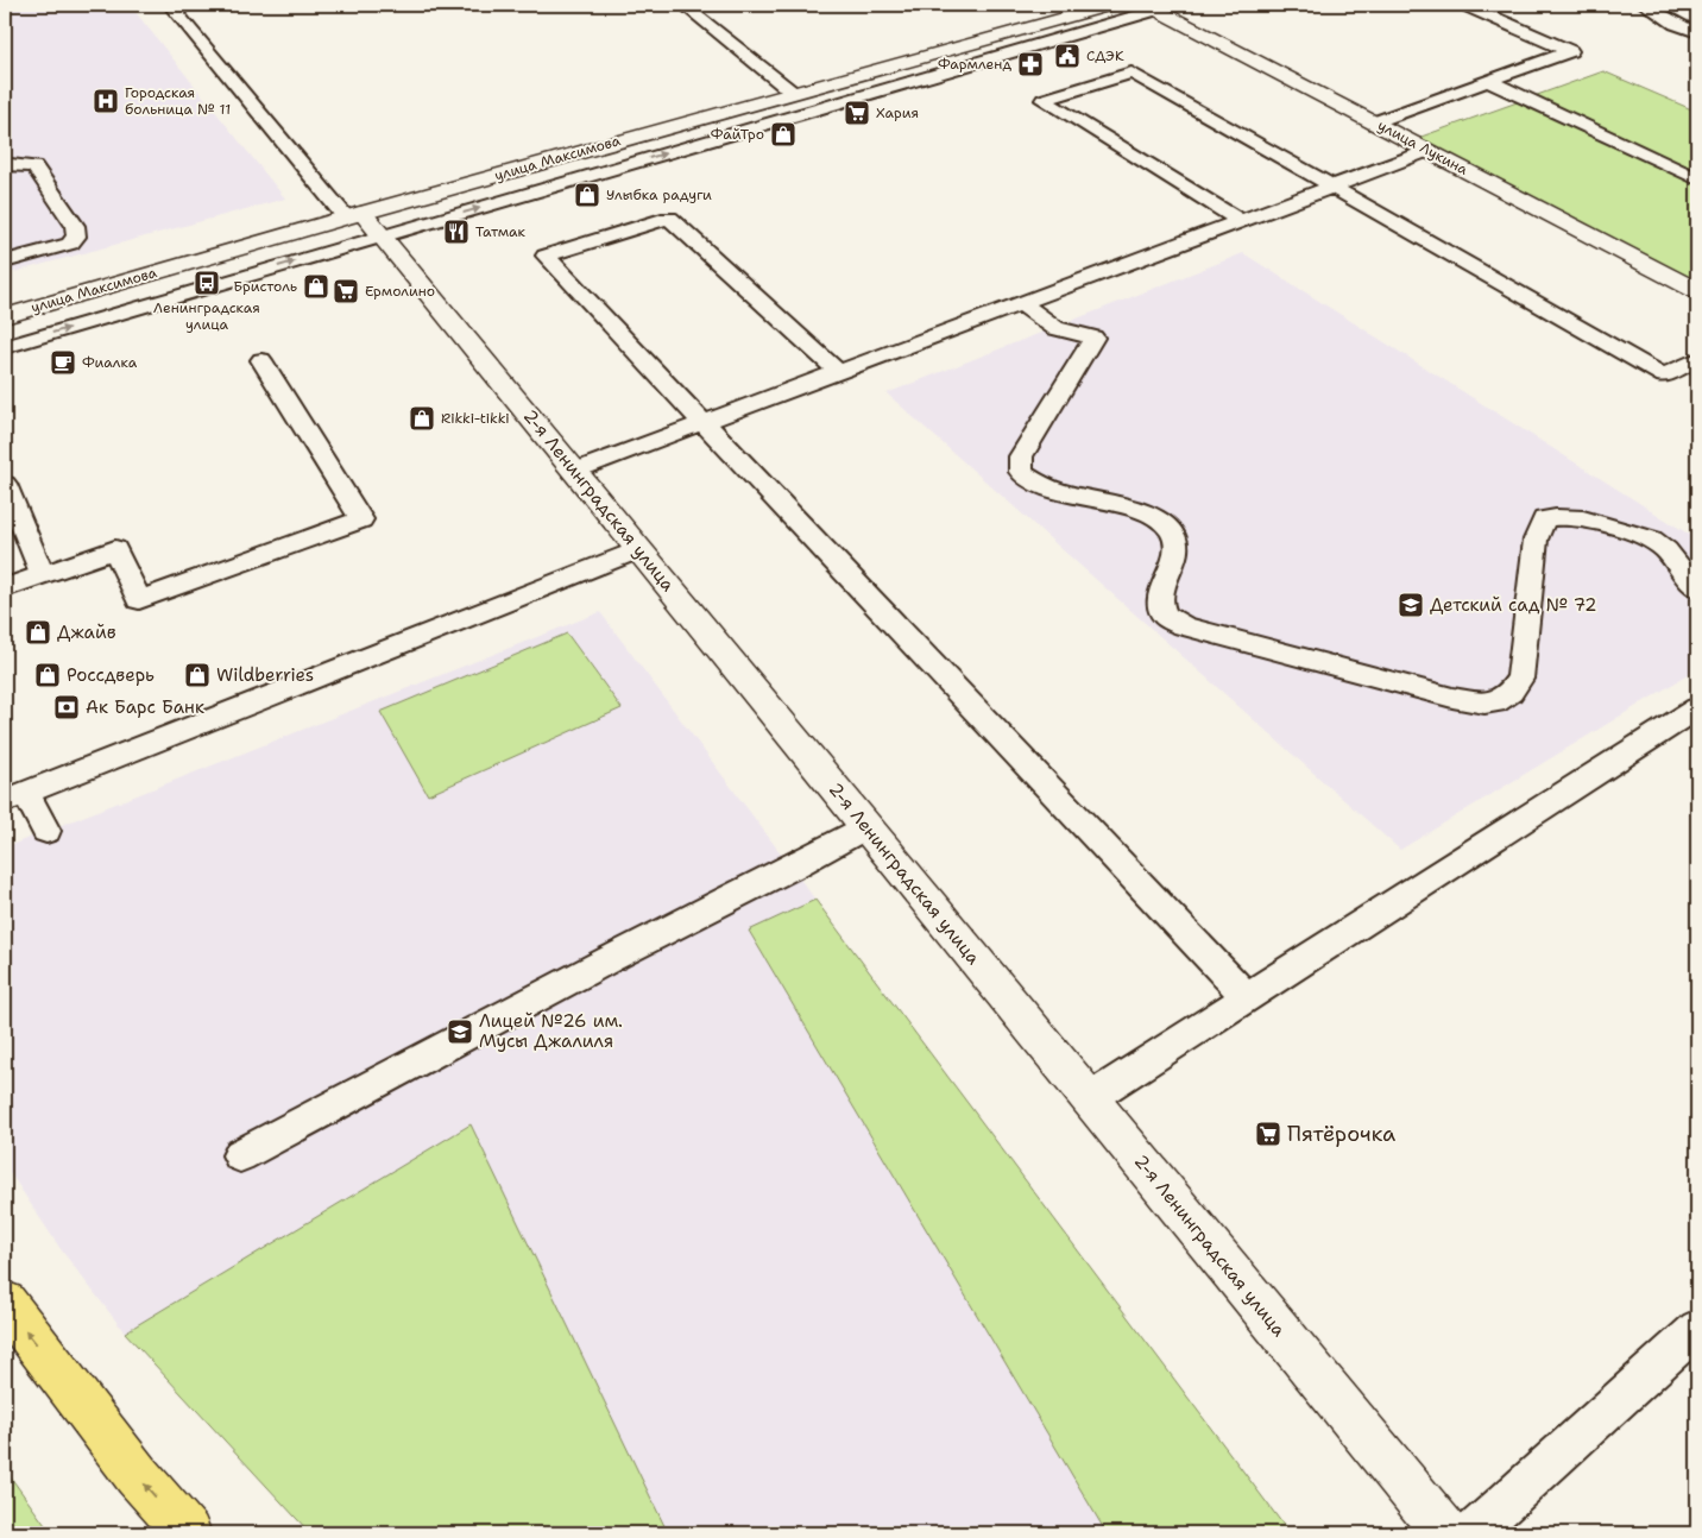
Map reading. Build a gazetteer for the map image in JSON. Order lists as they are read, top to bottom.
{
  "streets": {
    "street": ["улица Лукина", "улица Максимова", "2-я Ленинградская улица"]
  },
  "crossings": [
    ["улица Максимова", "2-я Ленинградская улица"]
  ],
  "places": {
    "public building": ["СДЭК"],
    "pharmacy": ["Фармленд"],
    "hospital": ["Городская больница № 11"],
    "supermarket": ["Хария", "Ермолино", "Пятёрочка"],
    "shop": [
      "ФайТро",
      "Улыбка радуги",
      "Бристоль",
      "Rikki-tikki",
      "Джайв",
      "Россдверь",
      "Wildberries"
    ],
    "restaurant": ["Татмак"],
    "bus stop": ["Ленинградская улица"],
    "cafe": ["Фиалка"],
    "school or university": ["Детский сад № 72", "Лицей №26 им. Мусы Джалиля"],
    "bank": ["Ак Барс Банк"]
  }
}
